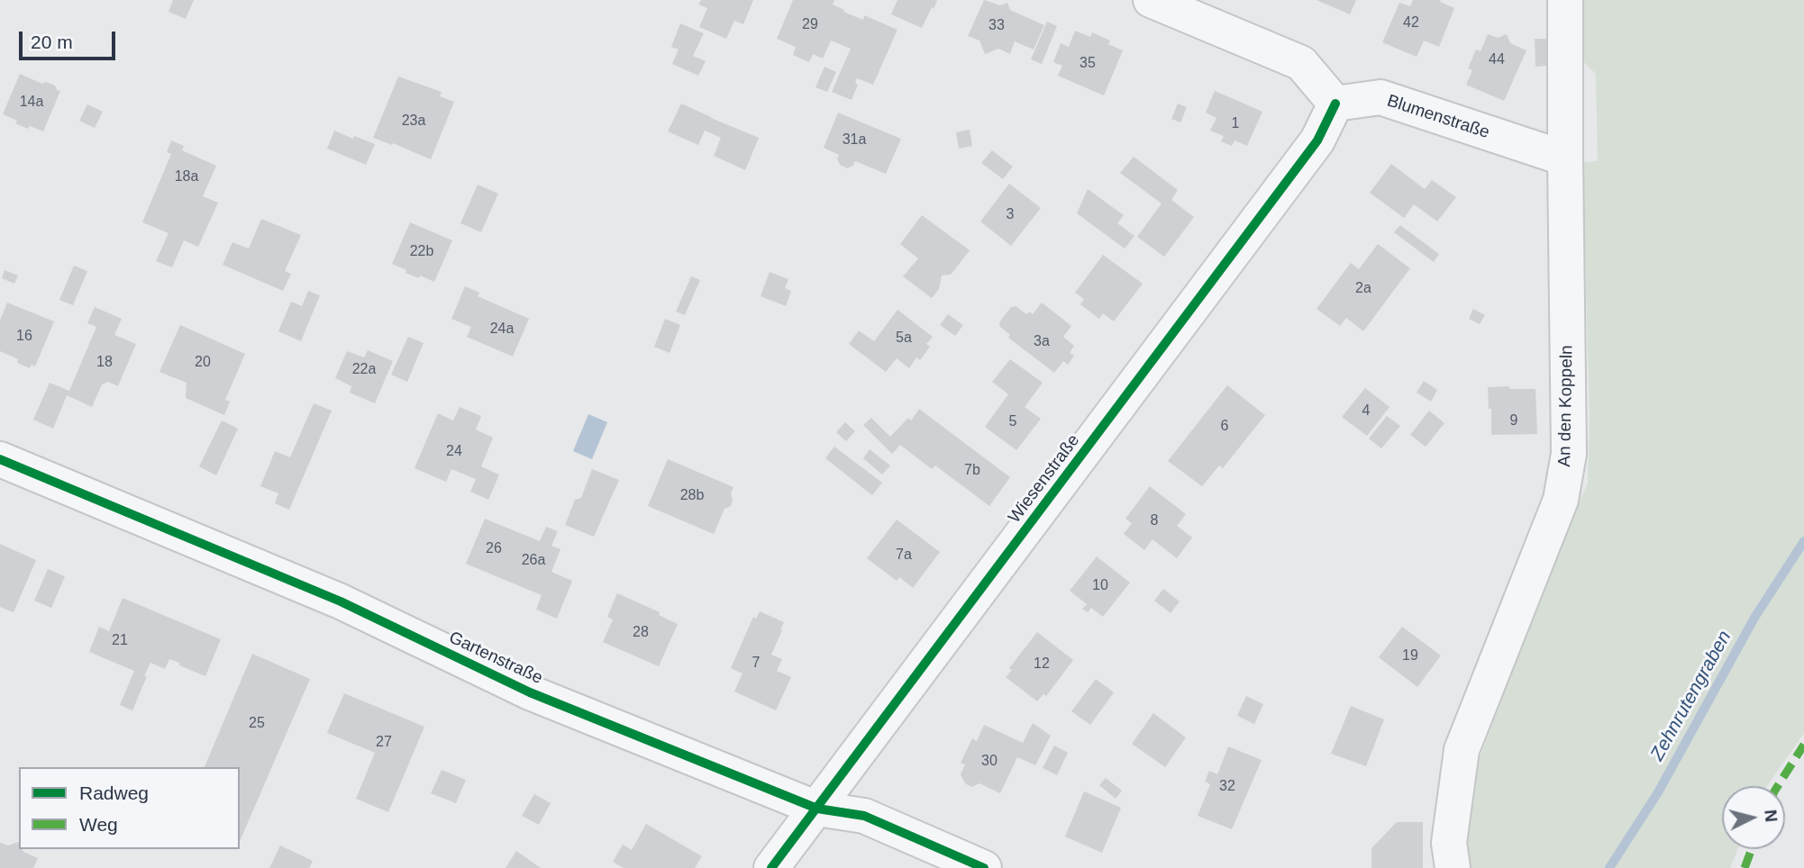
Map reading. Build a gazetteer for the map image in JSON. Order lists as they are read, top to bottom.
{
  "streets": {
    "street": [
      "Blumenstraße",
      "An den Koppeln",
      "Wiesenstraße",
      "Gartenstraße"
    ]
  },
  "crossings": [
    ["Blumenstraße", "An den Koppeln"],
    ["Blumenstraße", "Wiesenstraße"],
    ["Wiesenstraße", "Gartenstraße"]
  ],
  "water": ["Zehnrutengraben"],
  "house_numbers": [
    "42",
    "29",
    "33",
    "44",
    "35",
    "14a",
    "23a",
    "1",
    "31a",
    "18a",
    "3",
    "22b",
    "2a",
    "24a",
    "16",
    "5a",
    "3a",
    "18",
    "20",
    "22a",
    "4",
    "9",
    "5",
    "6",
    "24",
    "7b",
    "28b",
    "8",
    "26",
    "7a",
    "26a",
    "10",
    "28",
    "21",
    "19",
    "7",
    "12",
    "25",
    "27",
    "30",
    "32"
  ],
  "legend": ["Radweg", "Weg"],
  "scale_bar": "20 m",
  "north": "right"
}
